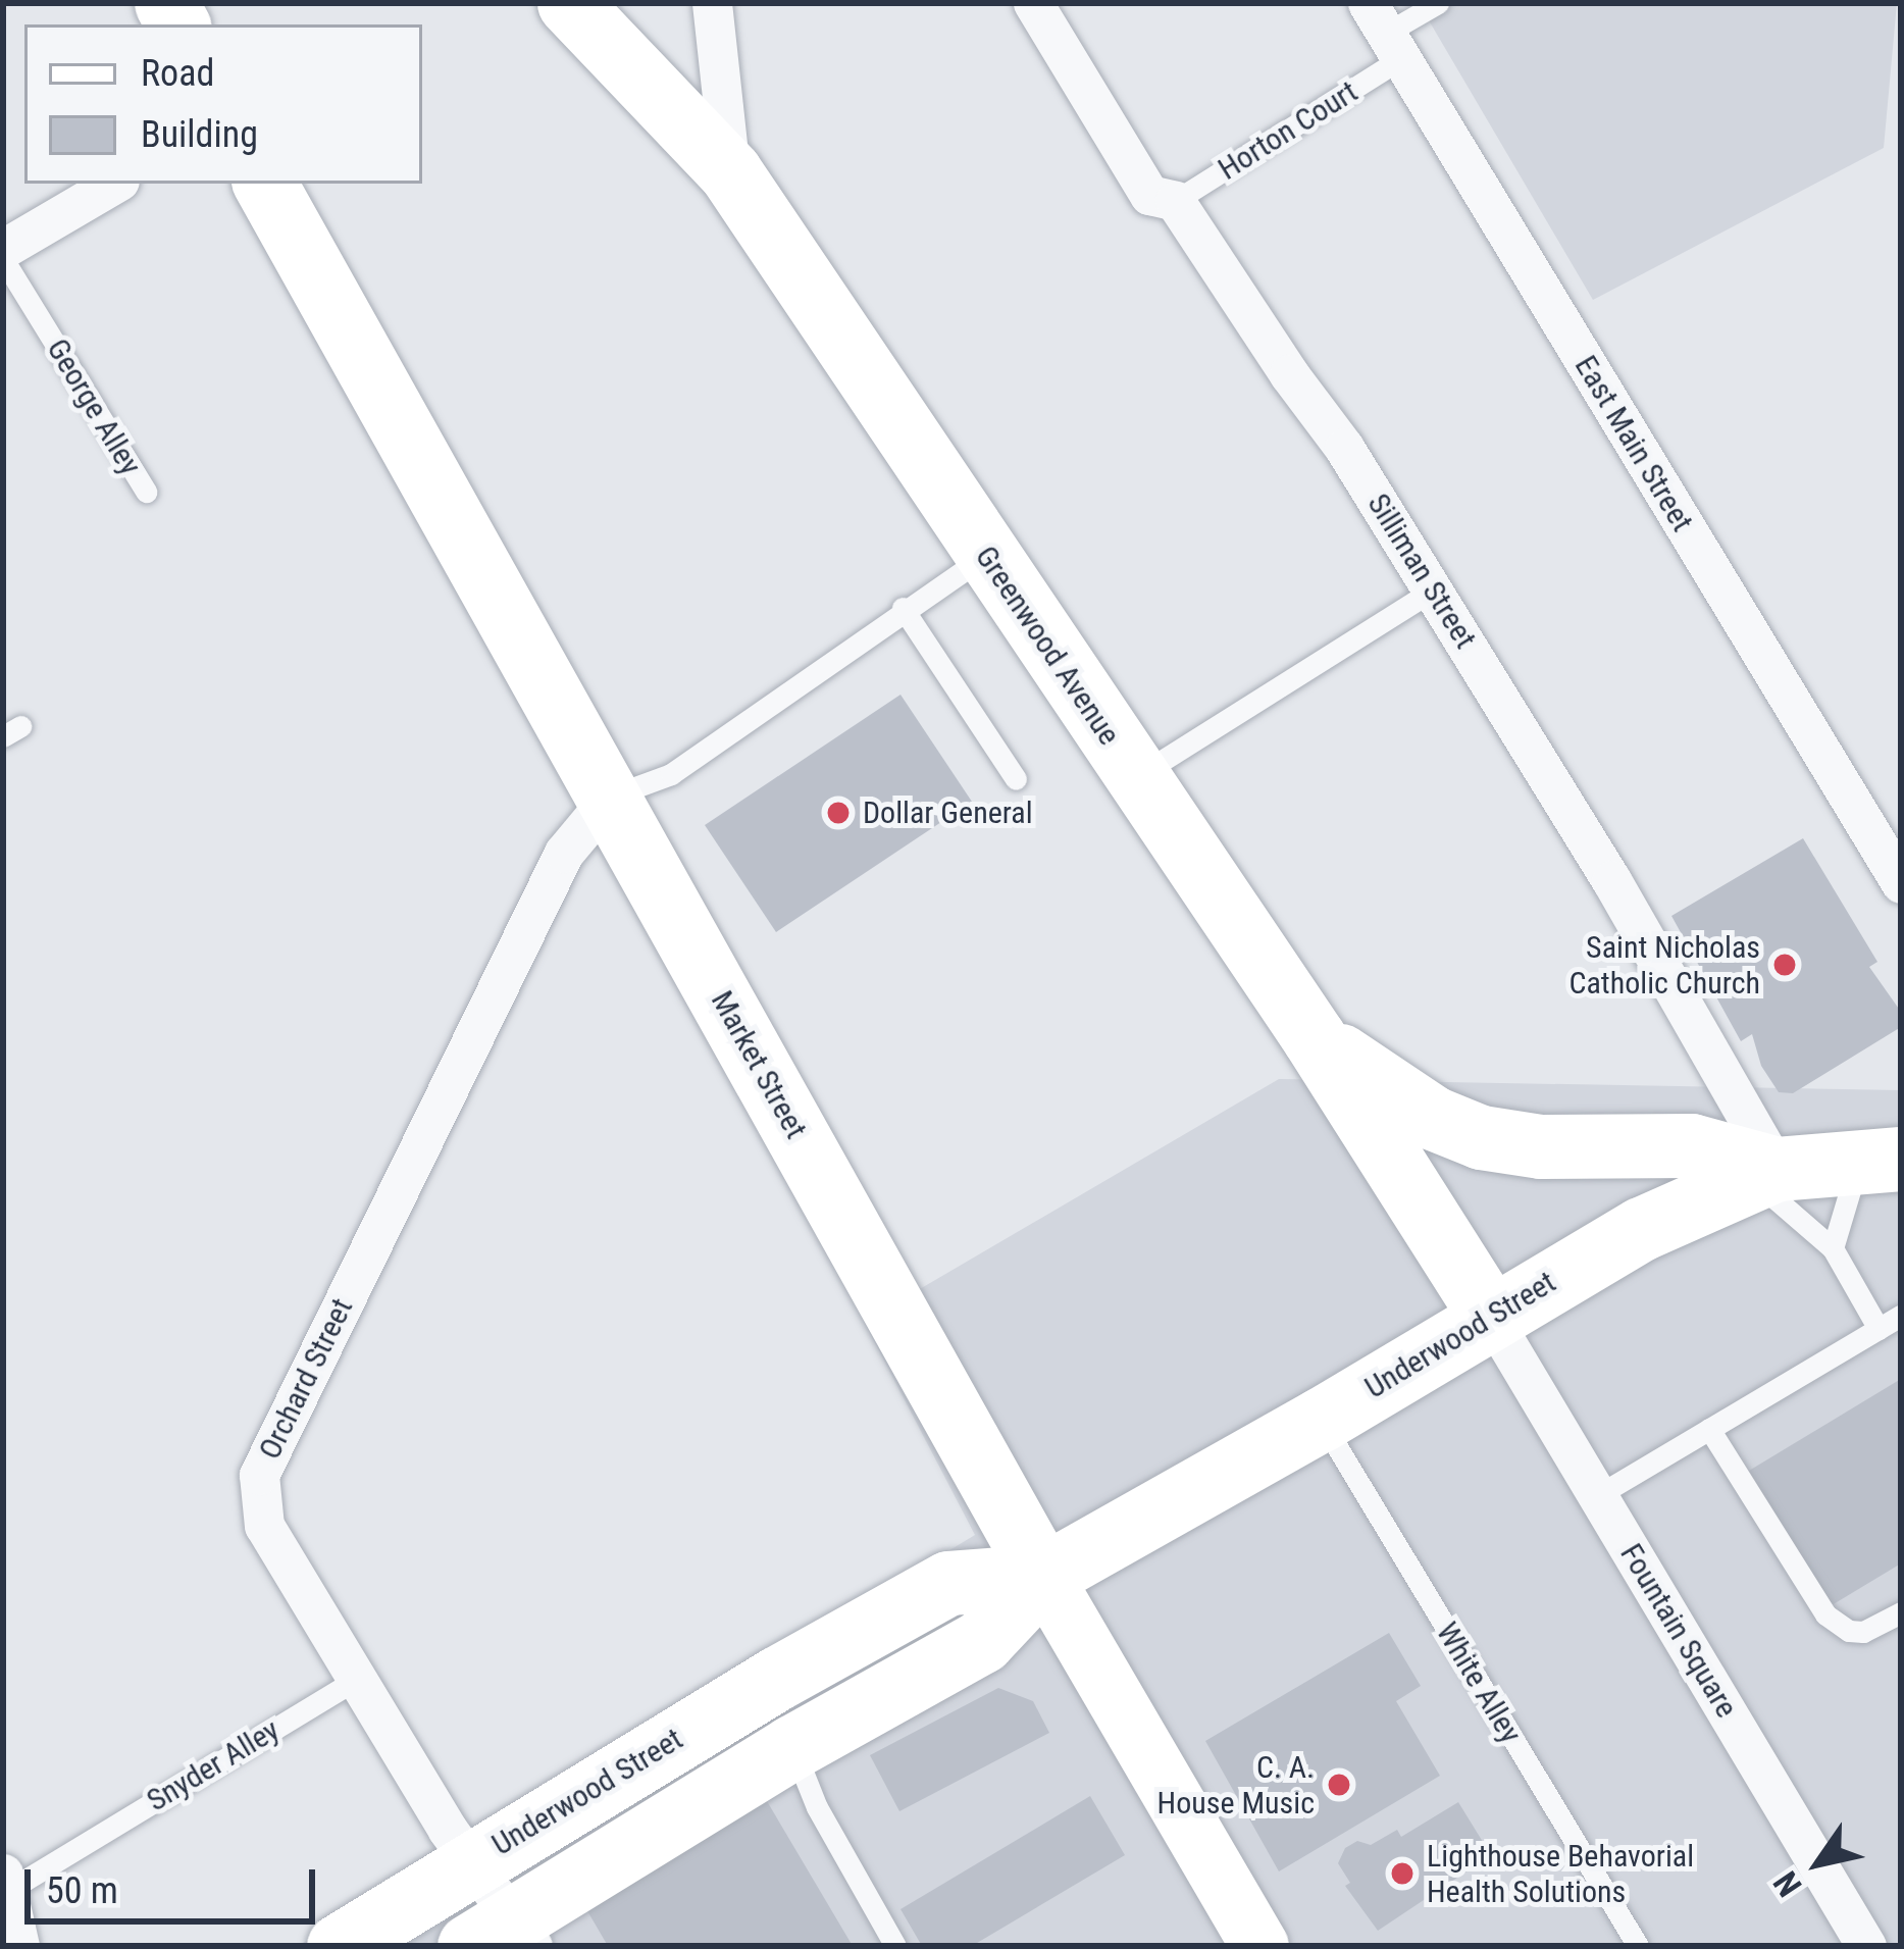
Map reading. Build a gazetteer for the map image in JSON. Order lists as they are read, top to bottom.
{
  "streets": {
    "main road": ["Greenwood Avenue", "Market Street", "Underwood Street"],
    "street": [
      "East Main Street",
      "Silliman Street",
      "Orchard Street",
      "Fountain Square"
    ],
    "lane": [
      "Horton Court",
      "George Alley",
      "White Alley",
      "Snyder Alley"
    ]
  },
  "crossings": [
    ["Horton Court", "East Main Street"],
    ["Horton Court", "Silliman Street"],
    ["Silliman Street", "Underwood Street"],
    ["Greenwood Avenue", "Underwood Street"],
    ["Greenwood Avenue", "Fountain Square"],
    ["Market Street", "Underwood Street"],
    ["Market Street", "Orchard Street"],
    ["Underwood Street", "Orchard Street"],
    ["Underwood Street", "Fountain Square"],
    ["Underwood Street", "White Alley"],
    ["Orchard Street", "Snyder Alley"]
  ],
  "places": [
    "Dollar General",
    "Saint Nicholas Catholic Church",
    "C. A. House Music",
    "Lighthouse Behavorial Health Solutions"
  ],
  "legend": ["Road", "Building"],
  "scale_bar": "50 m",
  "north": "bottom left"
}
